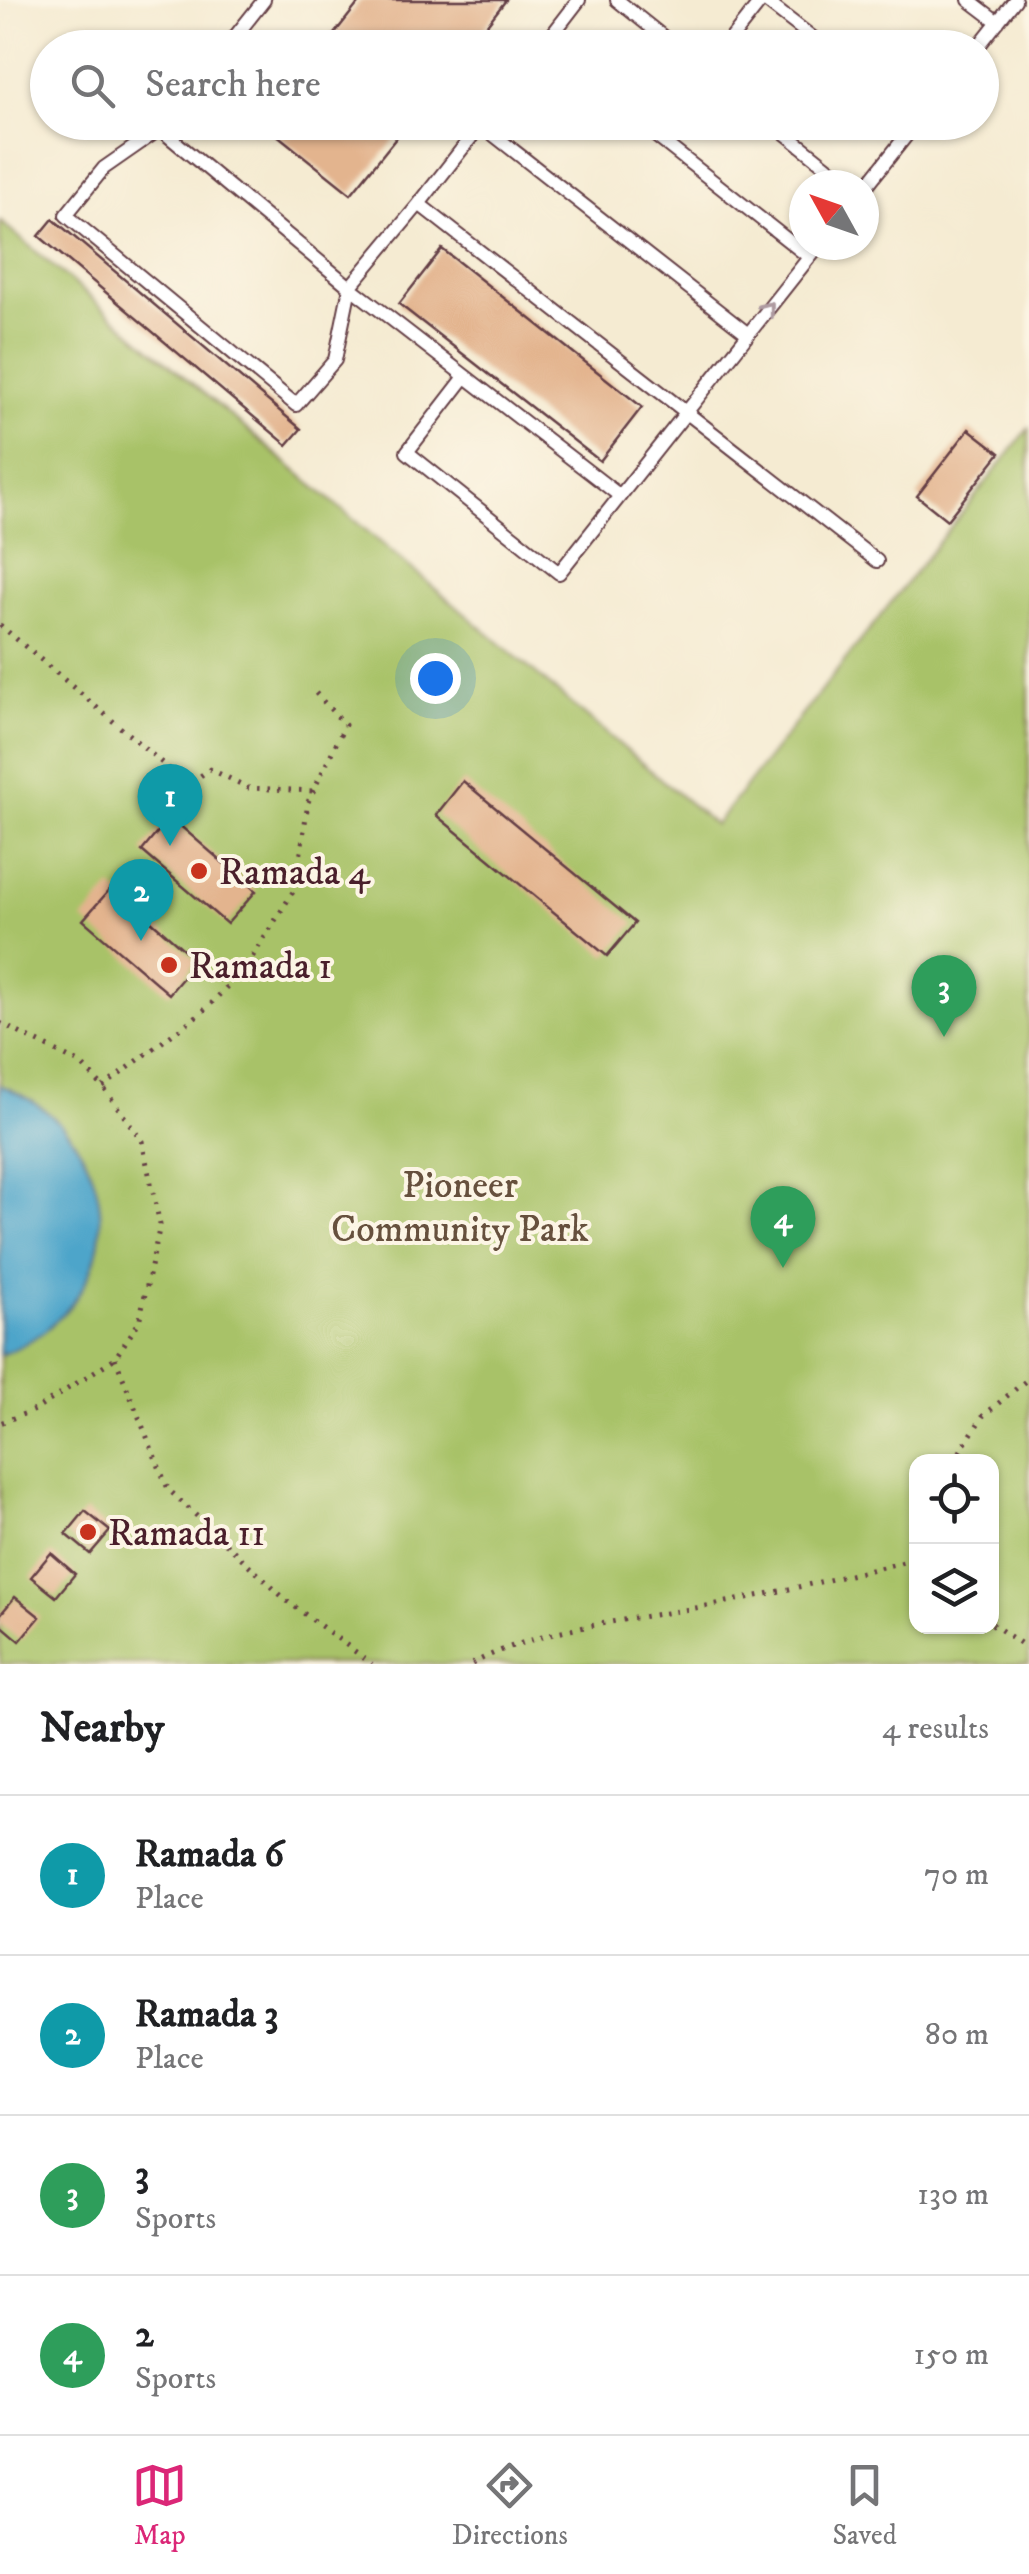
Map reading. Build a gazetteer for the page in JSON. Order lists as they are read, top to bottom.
{
  "parks": ["Pioneer Community Park"],
  "places": ["Ramada 4", "Ramada 1", "Ramada 11"],
  "north": "top left",
  "page": {
    "search": "Search here",
    "pins": [
      "1",
      "2",
      "3",
      "4"
    ],
    "heading": ["Nearby", "4 results"],
    "list": [
      {
        "mark": "1",
        "name": "Ramada 6",
        "note": "Place",
        "value": "70 m"
      },
      {
        "mark": "2",
        "name": "Ramada 3",
        "note": "Place",
        "value": "80 m"
      },
      {
        "mark": "3",
        "name": "3",
        "note": "Sports",
        "value": "130 m"
      },
      {
        "mark": "4",
        "name": "2",
        "note": "Sports",
        "value": "150 m"
      }
    ],
    "nav": ["Map", "Directions", "Saved"]
  }
}
